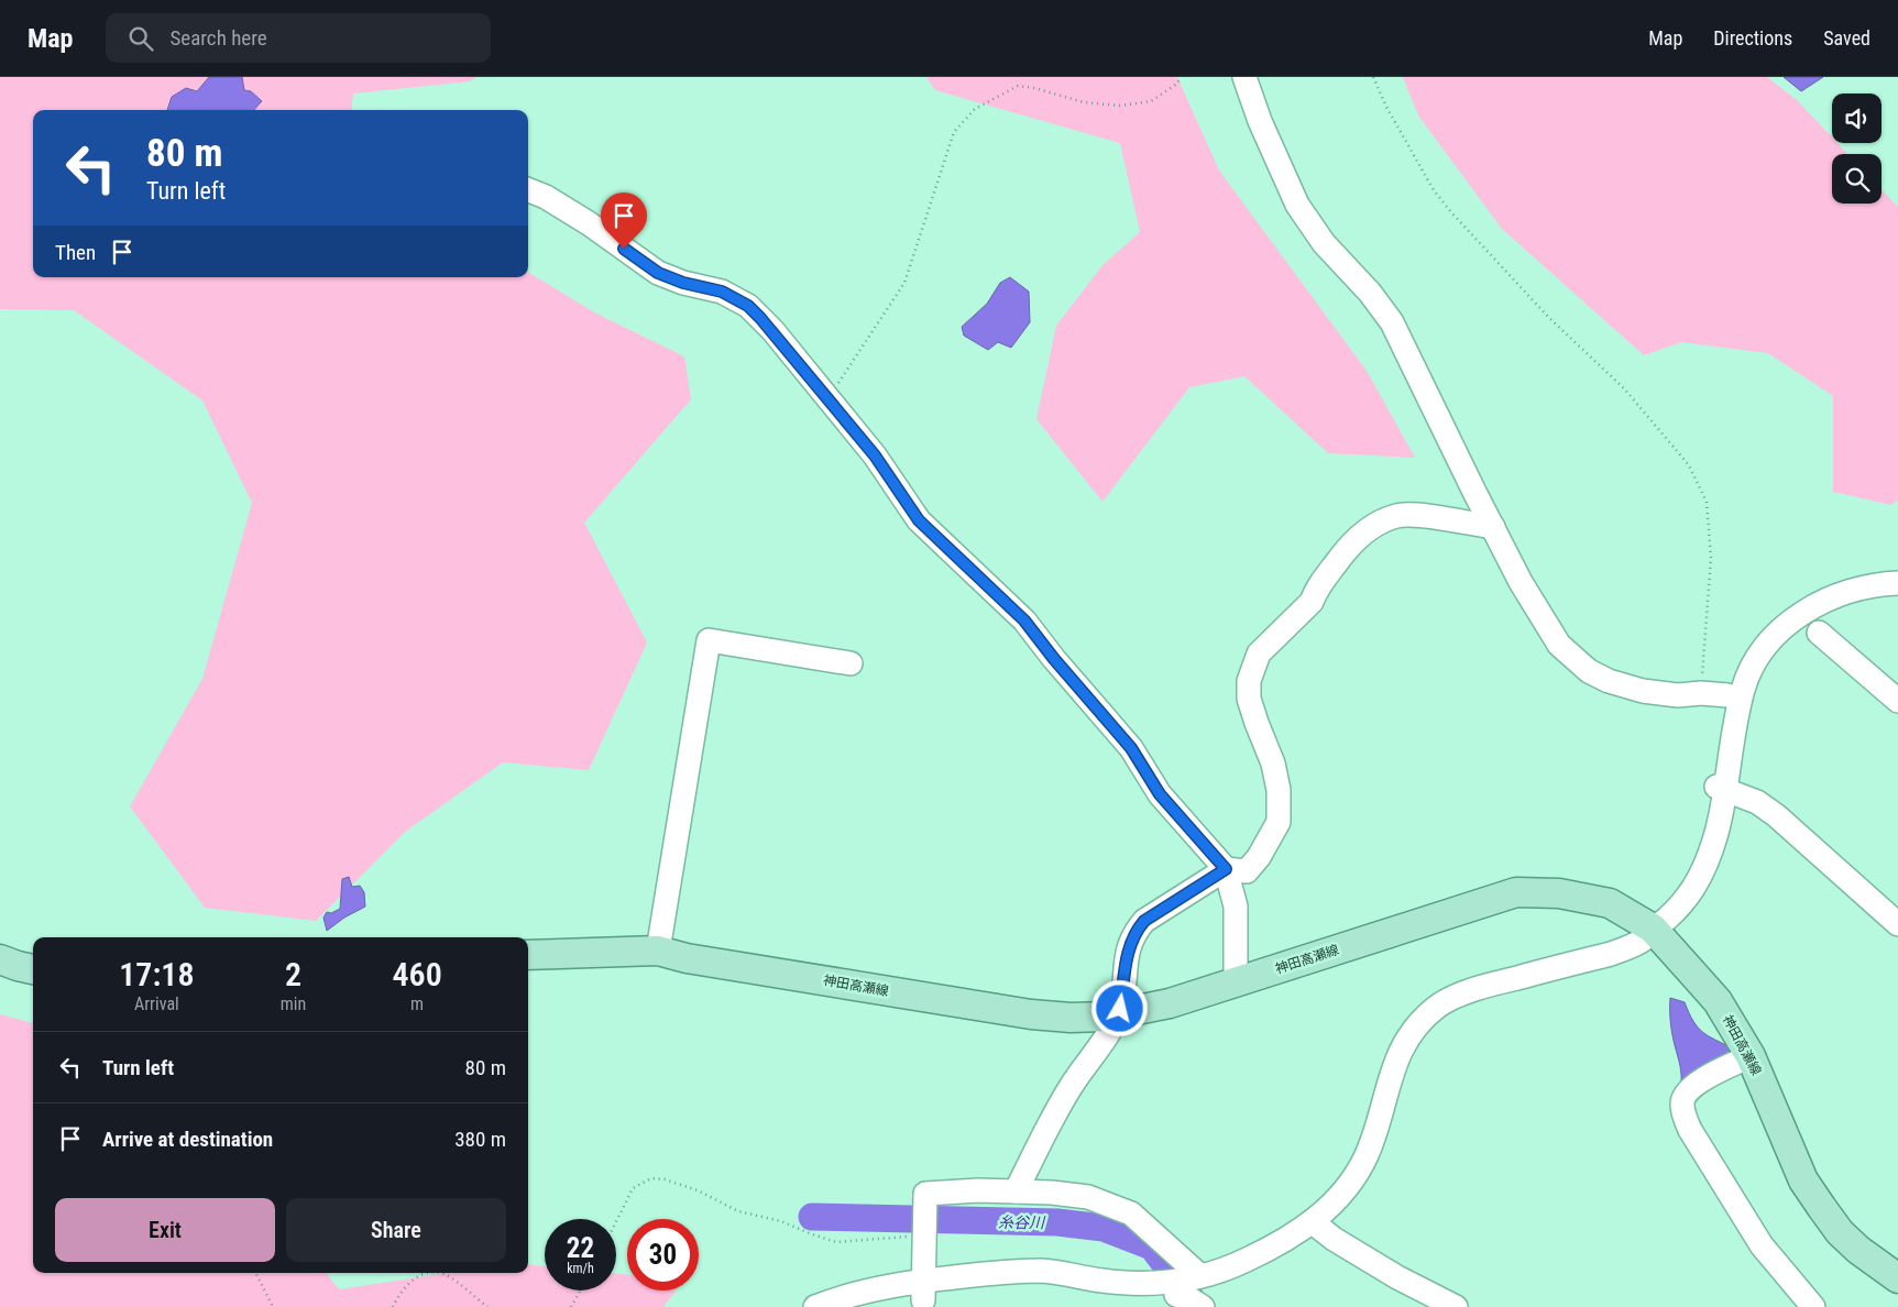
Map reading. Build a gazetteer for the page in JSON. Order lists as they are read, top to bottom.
{
  "streets": {
    "main road": ["神田高瀬線"]
  },
  "water": ["糸谷川"],
  "page": {
    "header": "Map",
    "search": "Search here",
    "nav": ["Map", "Directions", "Saved"],
    "turn": ["80 m", "Turn left"],
    "then": "Then",
    "eta": [
      "17:18",
      "Arrival",
      "2",
      "min",
      "460",
      "m"
    ],
    "list": [
      {
        "name": "Turn left",
        "value": "80 m"
      },
      {
        "name": "Arrive at destination",
        "value": "380 m"
      }
    ],
    "buttons": ["Exit", "Share"],
    "speed": "22 km/h",
    "limit": "30"
  }
}
